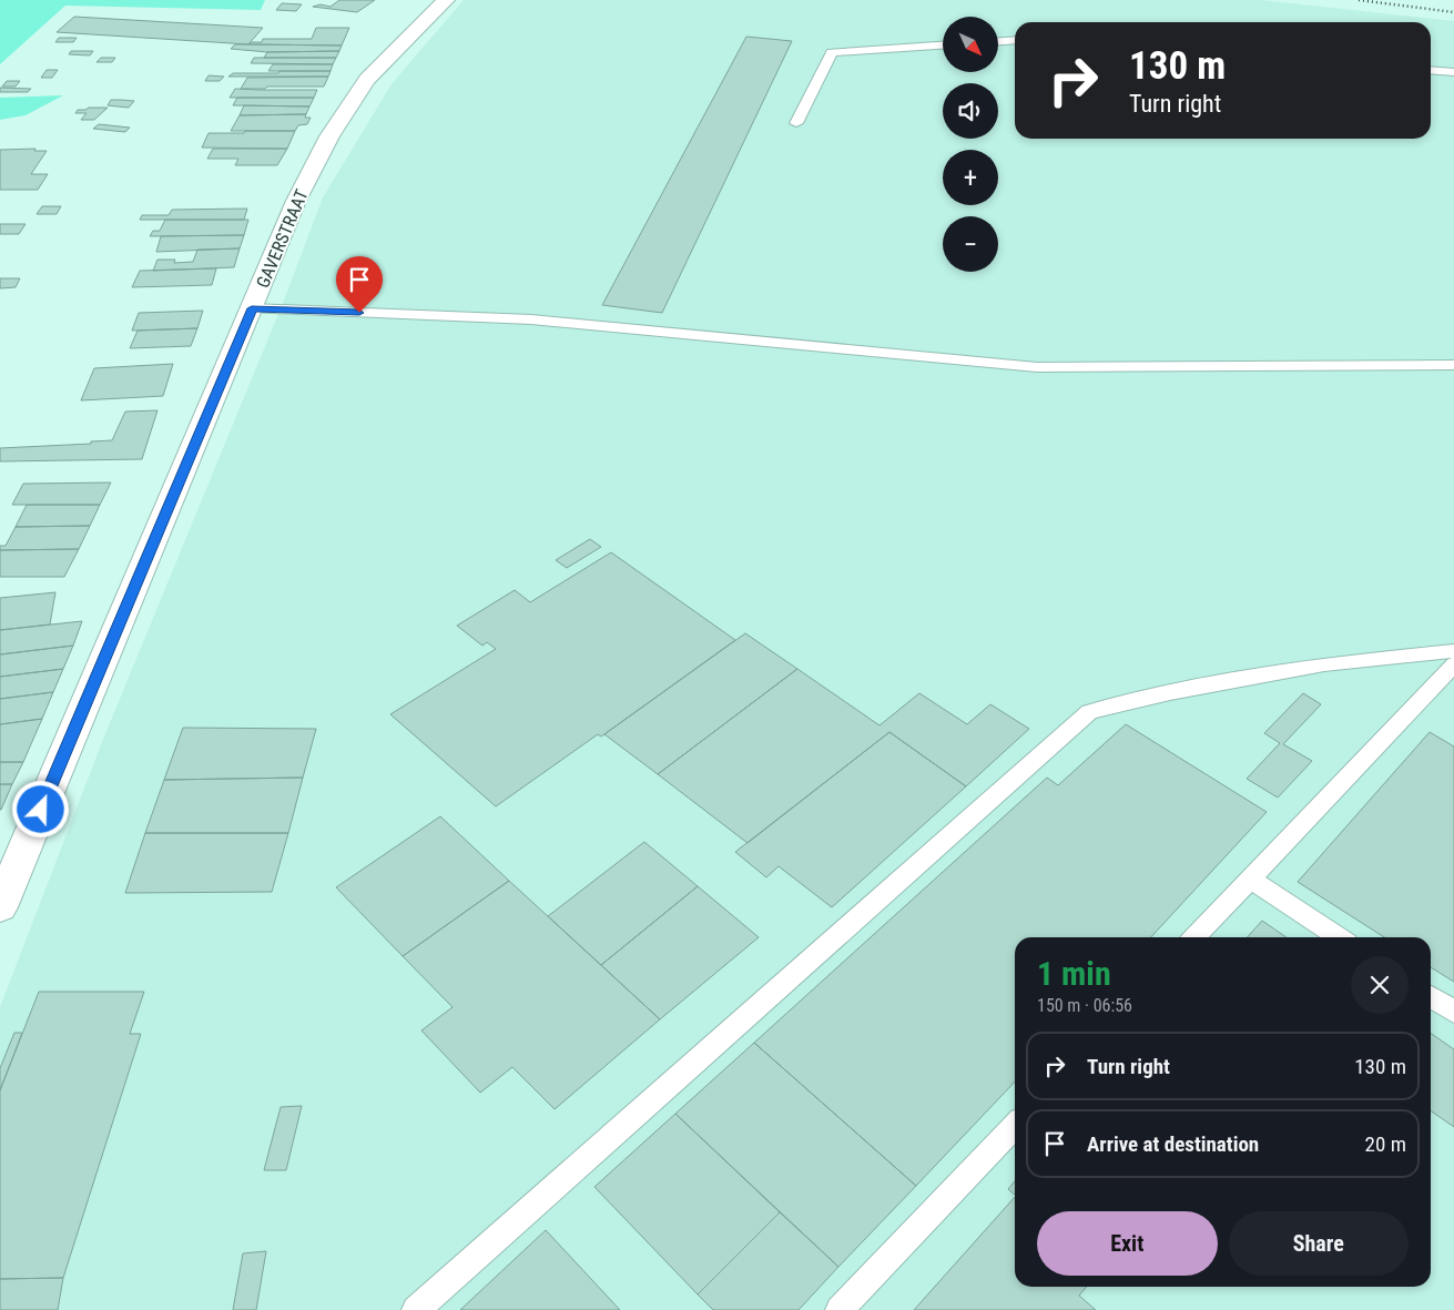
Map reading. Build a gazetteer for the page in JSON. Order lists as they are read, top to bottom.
{
  "streets": {
    "street": ["GAVERSTRAAT"]
  },
  "north": "bottom right",
  "page": {
    "map_buttons": ["+", "−"],
    "turn": ["130 m", "Turn right"],
    "heading": ["1 min", "150 m · 06:56"],
    "list": [
      {
        "name": "Turn right",
        "value": "130 m"
      },
      {
        "name": "Arrive at destination",
        "value": "20 m"
      }
    ],
    "buttons": ["Exit", "Share"]
  }
}
